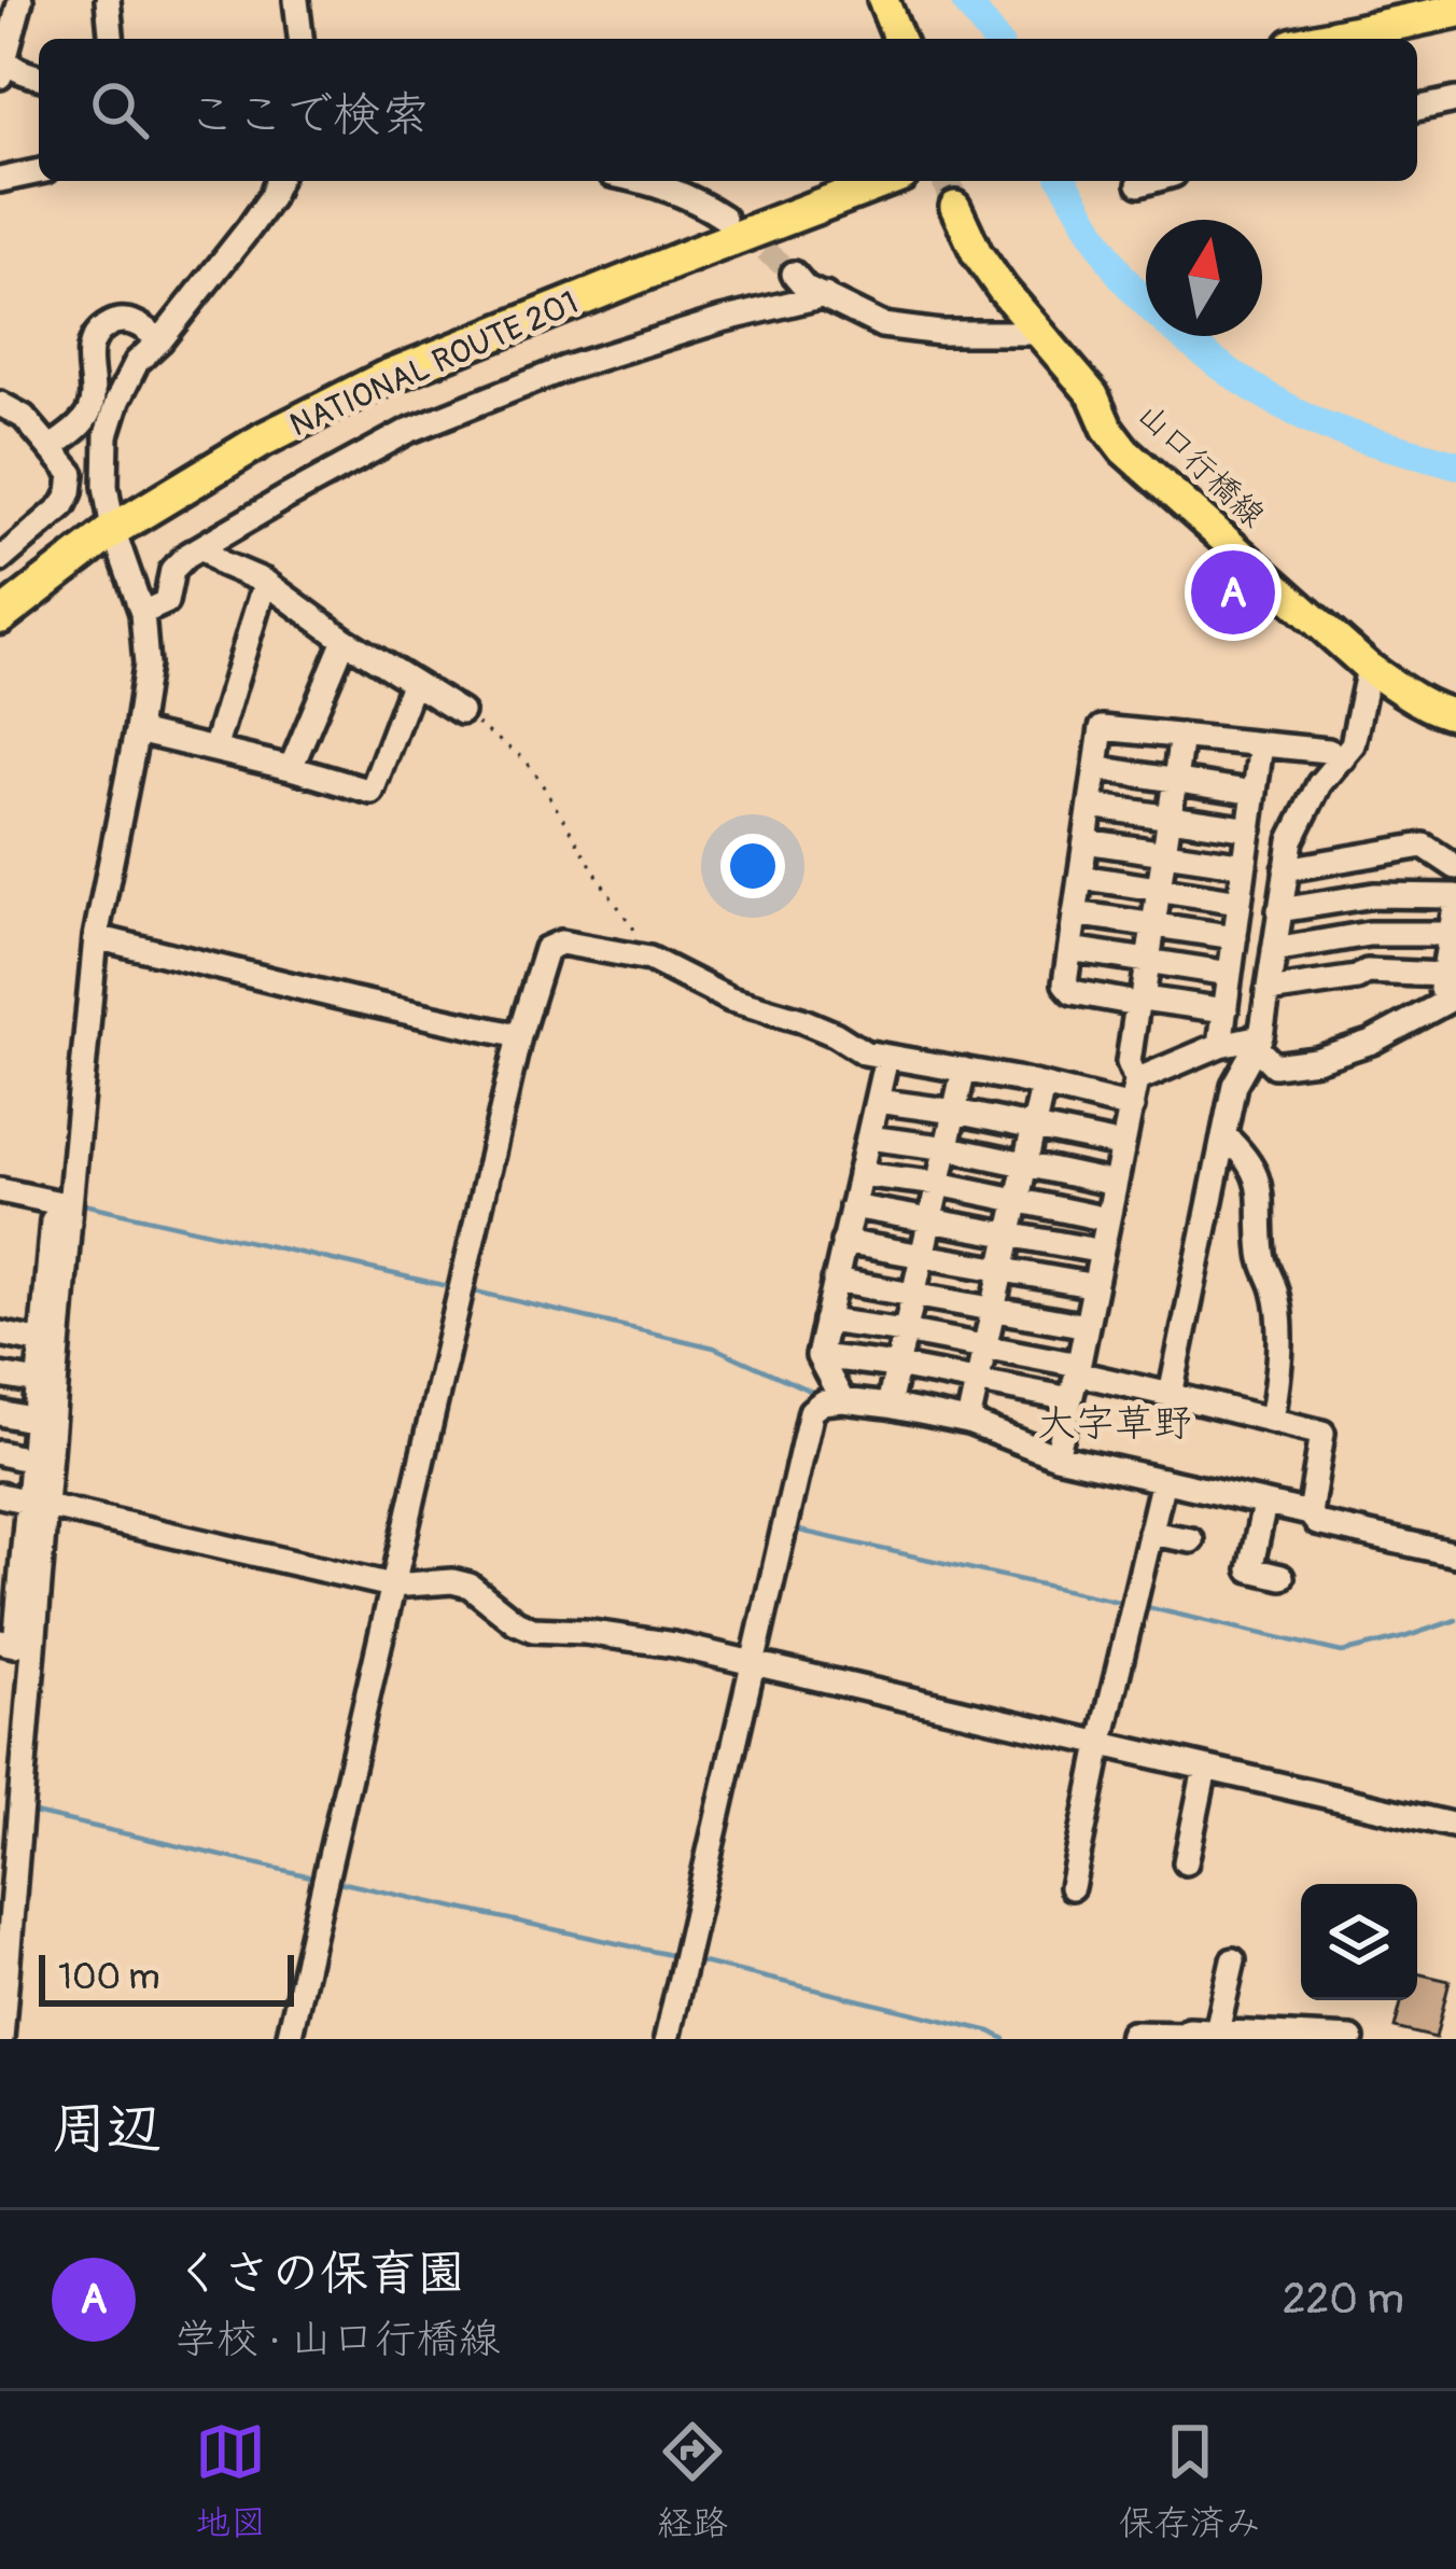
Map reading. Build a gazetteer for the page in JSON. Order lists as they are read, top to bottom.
{
  "streets": {
    "highway": ["NATIONAL ROUTE 201"],
    "main road": ["山口行橋線"]
  },
  "districts": ["大字草野"],
  "scale_bar": "100 m",
  "north": "top",
  "page": {
    "search": "ここで検索",
    "pins": "A",
    "scale": "100 m",
    "heading": "周辺",
    "list": [
      {
        "mark": "A",
        "name": "くさの保育園",
        "note": "学校 · 山口行橋線",
        "value": "220 m"
      }
    ],
    "nav": ["地図", "経路", "保存済み"]
  }
}
